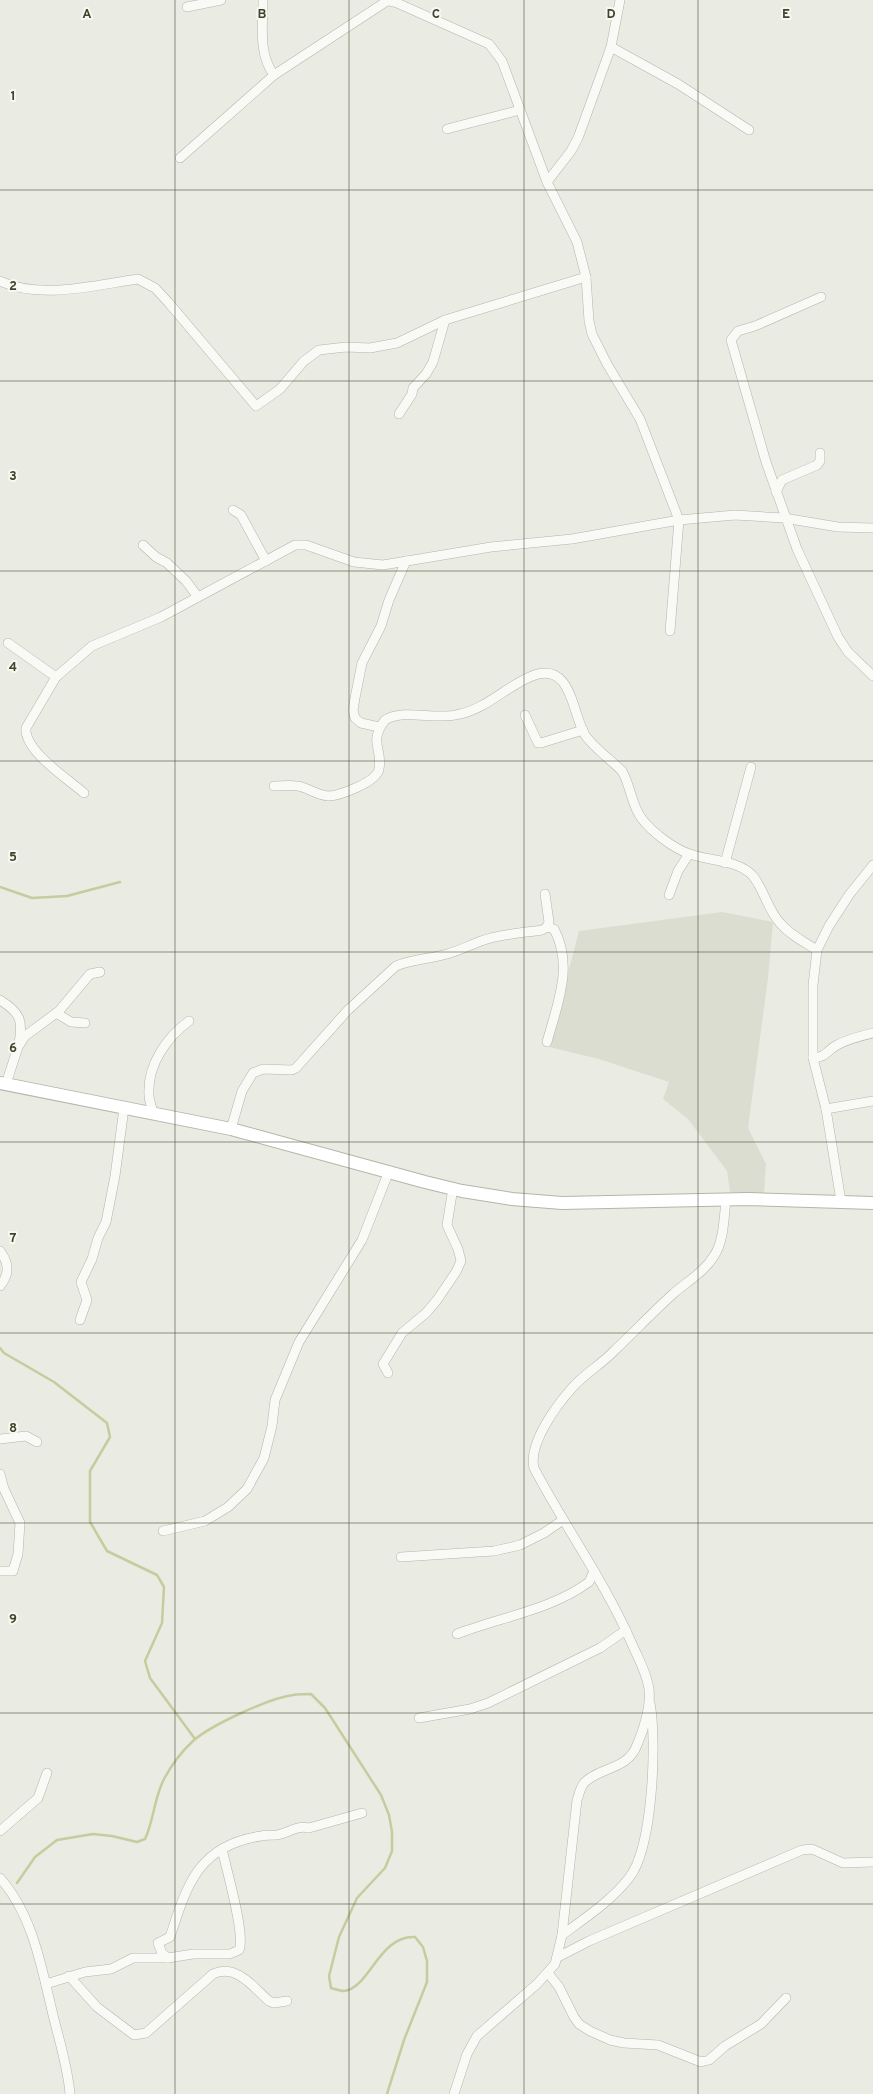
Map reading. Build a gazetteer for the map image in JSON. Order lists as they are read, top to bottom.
{
  "grid": {
    "columns": [
      "A",
      "B",
      "C",
      "D",
      "E"
    ],
    "rows": [
      "1",
      "2",
      "3",
      "4",
      "5",
      "6",
      "7",
      "8",
      "9"
    ]
  }
}
